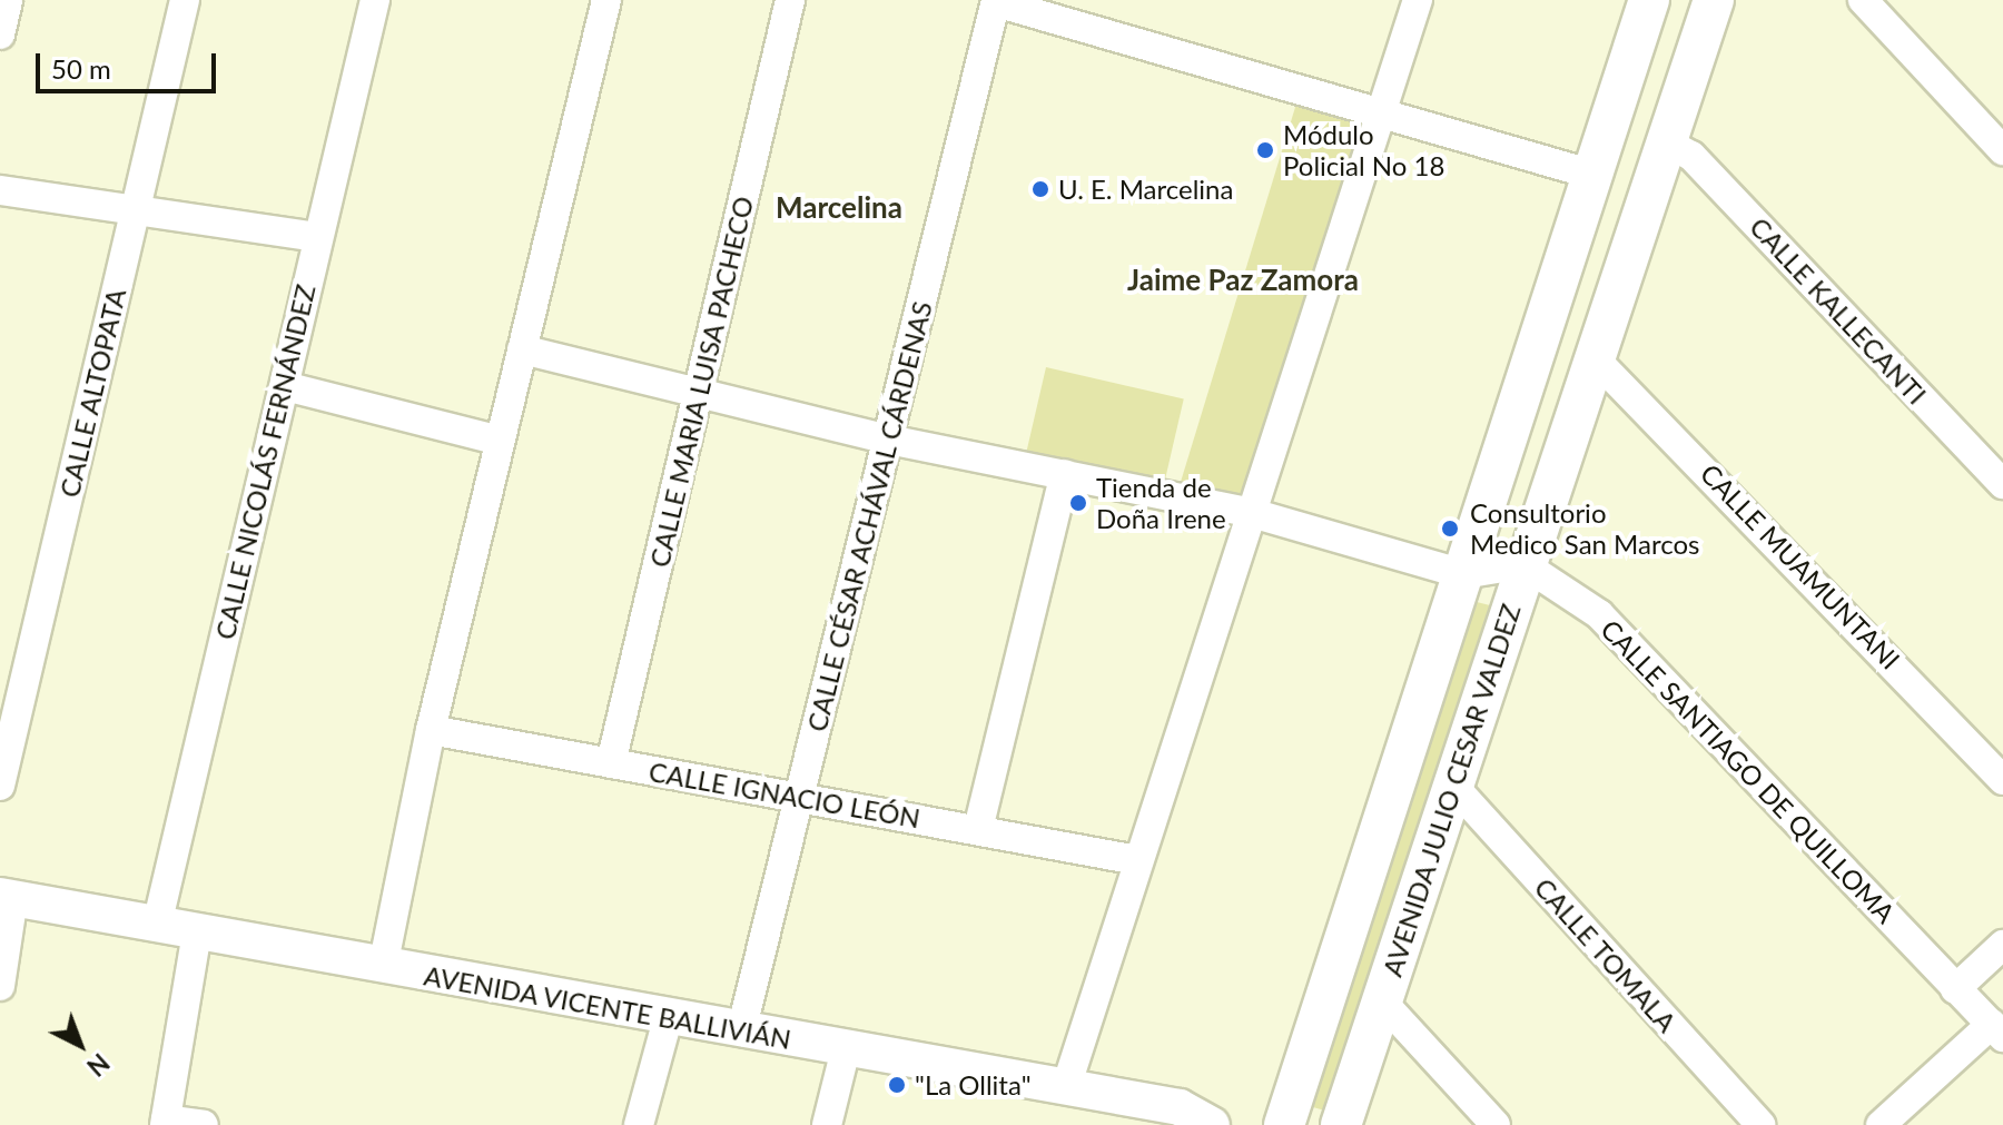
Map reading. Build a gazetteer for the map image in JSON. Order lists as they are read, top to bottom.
{
  "streets": {
    "main road": ["AVENIDA JULIO CESAR VALDEZ"],
    "street": [
      "CALLE KALLECANTI",
      "CALLE MARIA LUISA PACHECO",
      "CALLE ALTOPATA",
      "CALLE NICOLÁS FERNÁNDEZ",
      "CALLE CÉSAR ACHÁVAL CÁRDENAS",
      "CALLE MUAMUNTANI",
      "CALLE SANTIAGO DE QUILLOMA",
      "CALLE IGNACIO LEÓN",
      "CALLE TOMALA",
      "AVENIDA VICENTE BALLIVIÁN"
    ]
  },
  "crossings": [
    ["CALLE KALLECANTI", "AVENIDA JULIO CESAR VALDEZ"],
    ["CALLE MARIA LUISA PACHECO", "CALLE IGNACIO LEÓN"],
    ["CALLE NICOLÁS FERNÁNDEZ", "AVENIDA VICENTE BALLIVIÁN"],
    ["CALLE CÉSAR ACHÁVAL CÁRDENAS", "CALLE IGNACIO LEÓN"],
    ["CALLE CÉSAR ACHÁVAL CÁRDENAS", "AVENIDA VICENTE BALLIVIÁN"],
    ["CALLE MUAMUNTANI", "AVENIDA JULIO CESAR VALDEZ"],
    ["CALLE SANTIAGO DE QUILLOMA", "AVENIDA JULIO CESAR VALDEZ"],
    ["AVENIDA JULIO CESAR VALDEZ", "CALLE TOMALA"]
  ],
  "districts": ["Marcelina", "Jaime Paz Zamora"],
  "places": [
    "Módulo Policial No 18",
    "U. E. Marcelina",
    "Tienda de Doña Irene",
    "Consultorio Medico San Marcos",
    "\"La Ollita\""
  ],
  "scale_bar": "50 m",
  "north": "bottom right"
}
